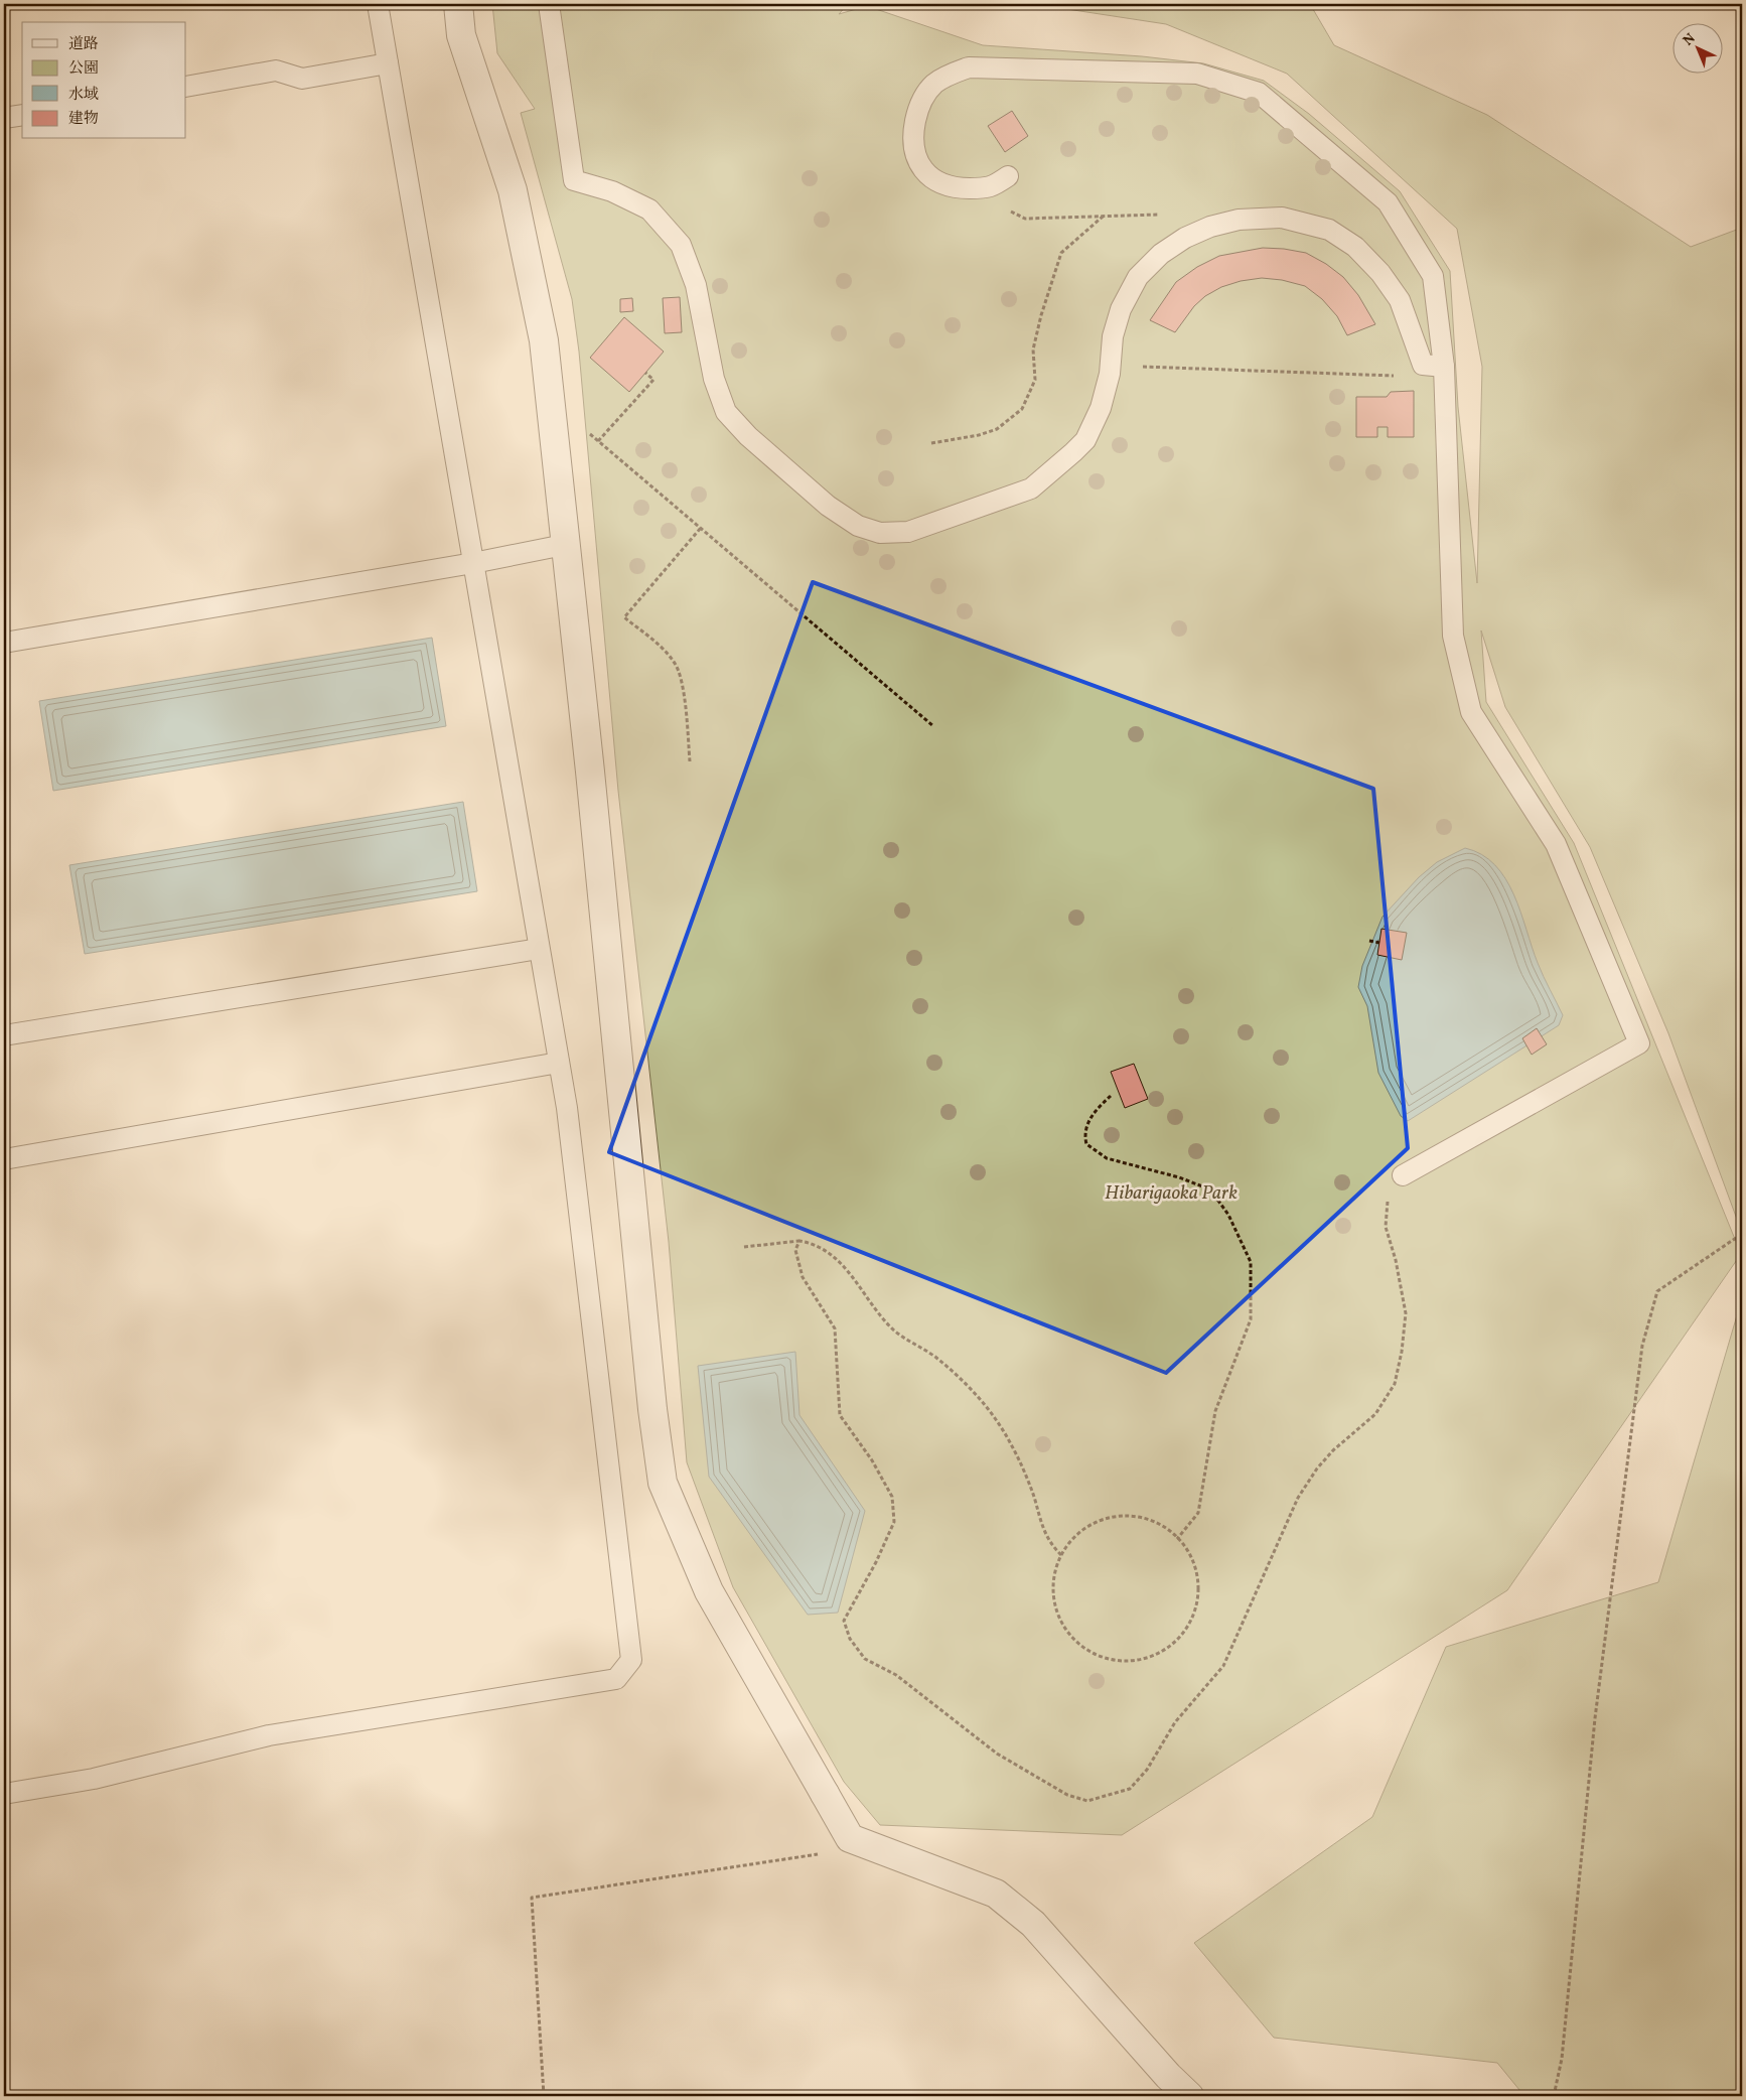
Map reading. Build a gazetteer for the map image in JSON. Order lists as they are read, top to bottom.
{
  "parks": ["Hibarigaoka Park"],
  "legend": [
    "道路",
    "公園",
    "水域",
    "建物"
  ],
  "north": "top left"
}
